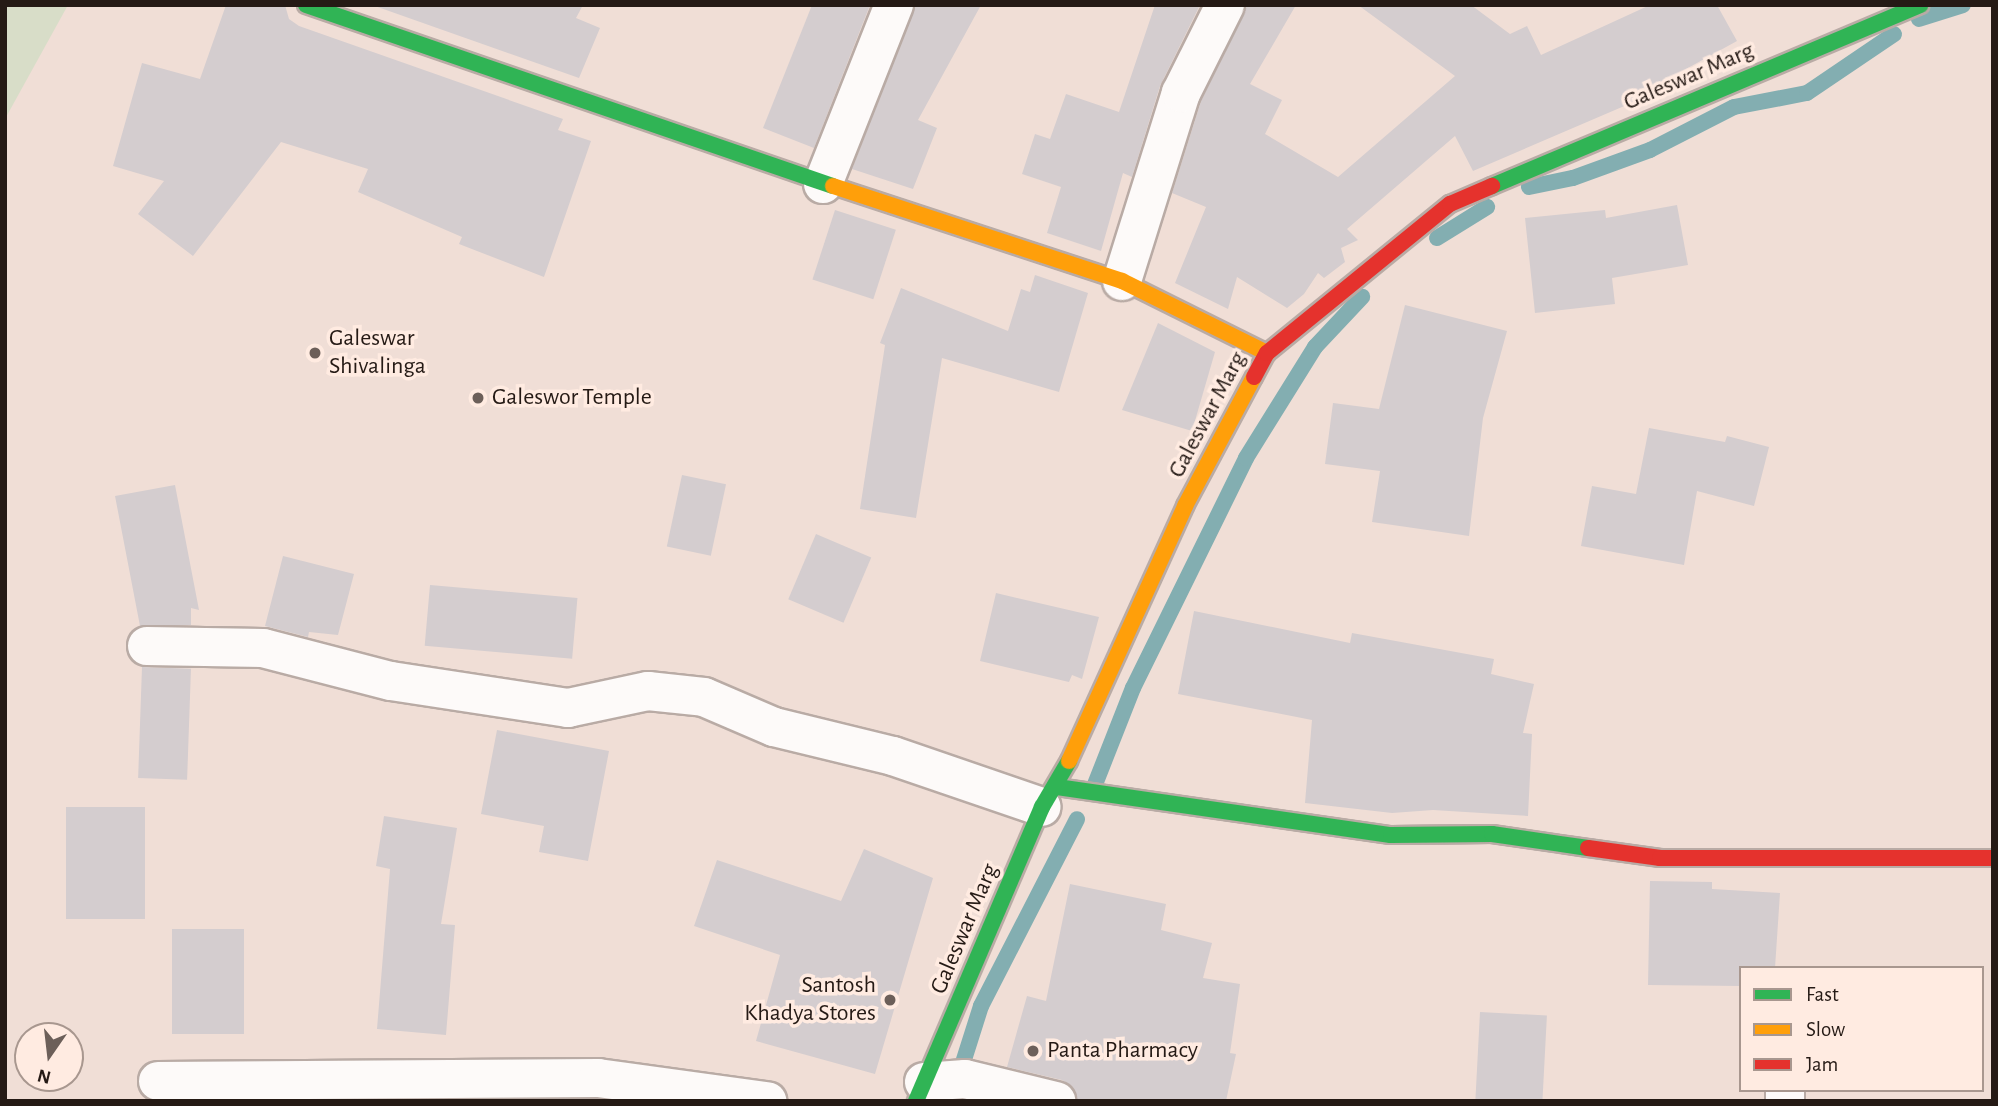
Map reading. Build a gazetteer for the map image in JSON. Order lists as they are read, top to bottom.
{
  "streets": {
    "street": ["Galeswar Marg"]
  },
  "places": [
    "Galeswar Shivalinga",
    "Galeswor Temple",
    "Santosh Khadya Stores",
    "Panta Pharmacy"
  ],
  "legend": ["Fast", "Slow", "Jam"],
  "north": "bottom"
}
